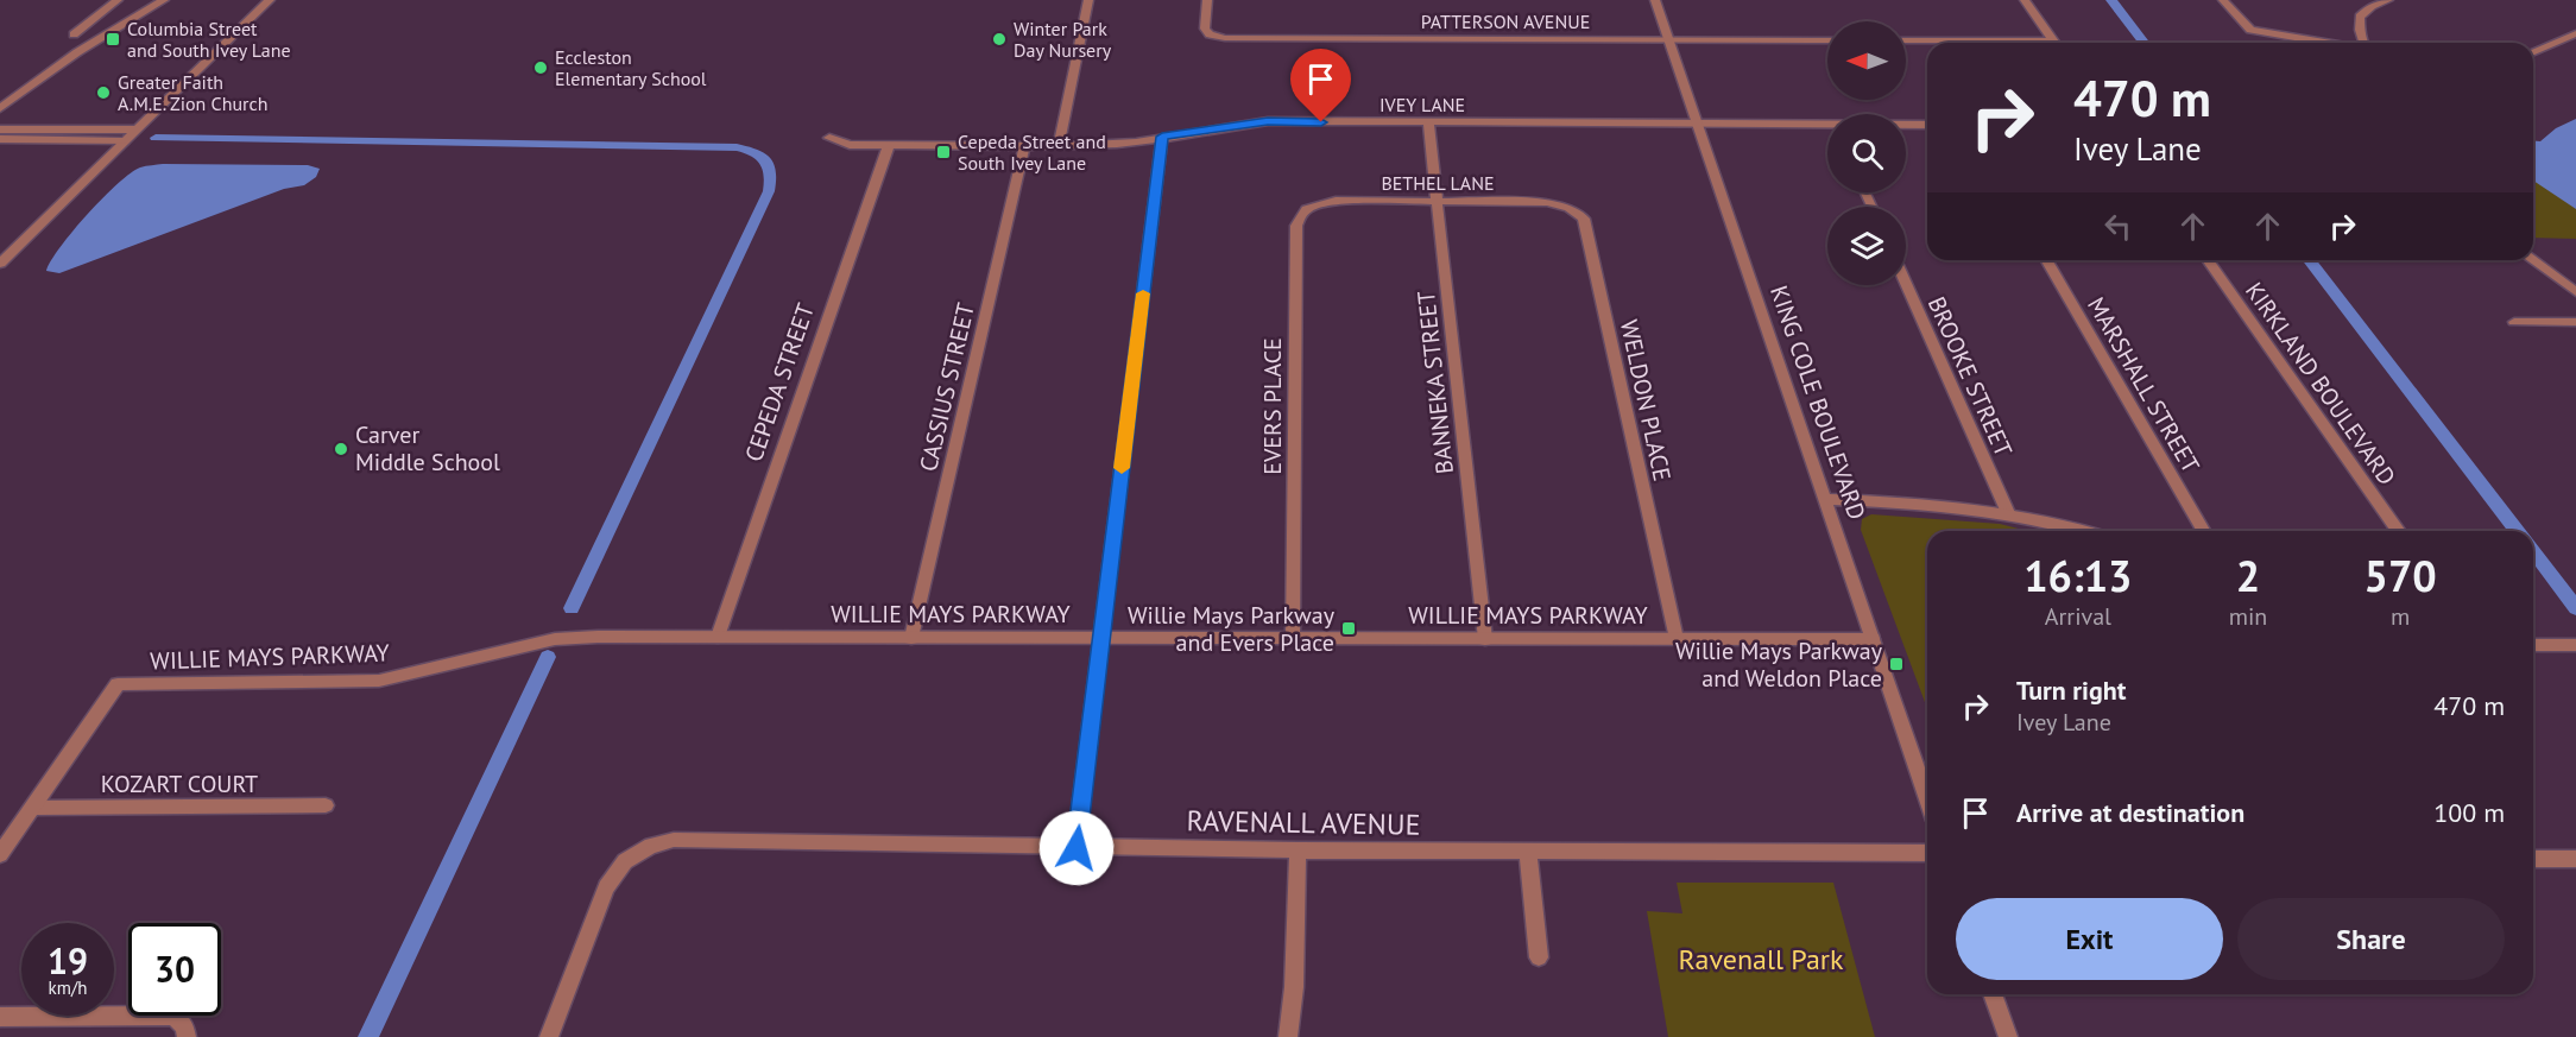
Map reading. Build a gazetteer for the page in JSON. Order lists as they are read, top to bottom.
{
  "streets": {
    "street": [
      "PATTERSON AVENUE",
      "IVEY LANE",
      "BETHEL LANE",
      "BROOKE STREET",
      "CEPEDA STREET",
      "BANNEKA STREET",
      "KIRKLAND BOULEVARD",
      "MARSHALL STREET",
      "CASSIUS STREET",
      "WELDON PLACE",
      "KING COLE BOULEVARD",
      "EVERS PLACE",
      "WILLIE MAYS PARKWAY",
      "KOZART COURT",
      "RAVENALL AVENUE"
    ]
  },
  "crossings": [
    ["PATTERSON AVENUE", "KING COLE BOULEVARD"],
    ["IVEY LANE", "CEPEDA STREET"],
    ["IVEY LANE", "BANNEKA STREET"],
    ["IVEY LANE", "CASSIUS STREET"],
    ["IVEY LANE", "KING COLE BOULEVARD"],
    ["BETHEL LANE", "BANNEKA STREET"],
    ["BETHEL LANE", "WELDON PLACE"],
    ["BETHEL LANE", "EVERS PLACE"],
    ["CEPEDA STREET", "WILLIE MAYS PARKWAY"],
    ["BANNEKA STREET", "WILLIE MAYS PARKWAY"],
    ["CASSIUS STREET", "WILLIE MAYS PARKWAY"],
    ["WELDON PLACE", "WILLIE MAYS PARKWAY"],
    ["KING COLE BOULEVARD", "WILLIE MAYS PARKWAY"],
    ["EVERS PLACE", "WILLIE MAYS PARKWAY"],
    ["WILLIE MAYS PARKWAY", "KOZART COURT"]
  ],
  "parks": ["Ravenall Park"],
  "places": {
    "transit": [
      "Columbia Street and South Ivey Lane",
      "Cepeda Street and South Ivey Lane",
      "Willie Mays Parkway and Evers Place",
      "Willie Mays Parkway and Weldon Place"
    ],
    "other": [
      "Winter Park Day Nursery",
      "Eccleston Elementary School",
      "Greater Faith A.M.E. Zion Church",
      "Carver Middle School"
    ]
  },
  "north": "left",
  "page": {
    "turn": ["470 m", "Ivey Lane"],
    "eta": [
      "16:13",
      "Arrival",
      "2",
      "min",
      "570",
      "m"
    ],
    "list": [
      {
        "name": "Turn right",
        "note": "Ivey Lane",
        "value": "470 m"
      },
      {
        "name": "Arrive at destination",
        "value": "100 m"
      }
    ],
    "buttons": ["Exit", "Share"],
    "speed": "19 km/h",
    "limit": "30"
  }
}
